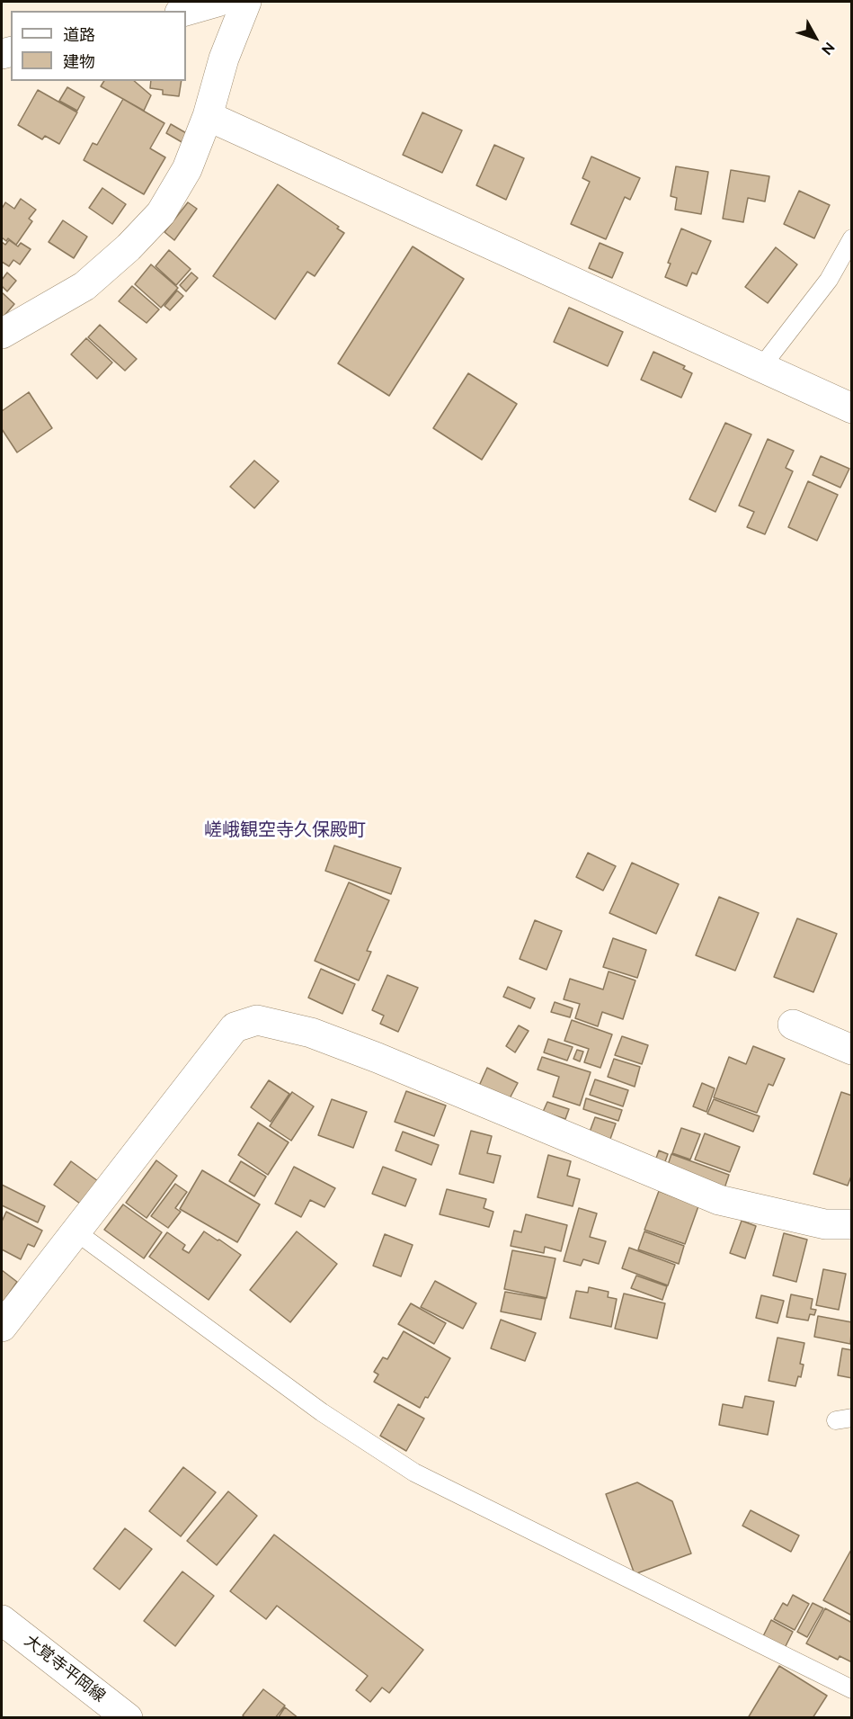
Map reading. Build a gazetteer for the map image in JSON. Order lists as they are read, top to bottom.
{
  "streets": {
    "street": ["大覚寺平岡線"]
  },
  "districts": ["嵯峨観空寺久保殿町"],
  "legend": ["道路", "建物"],
  "north": "bottom right"
}
